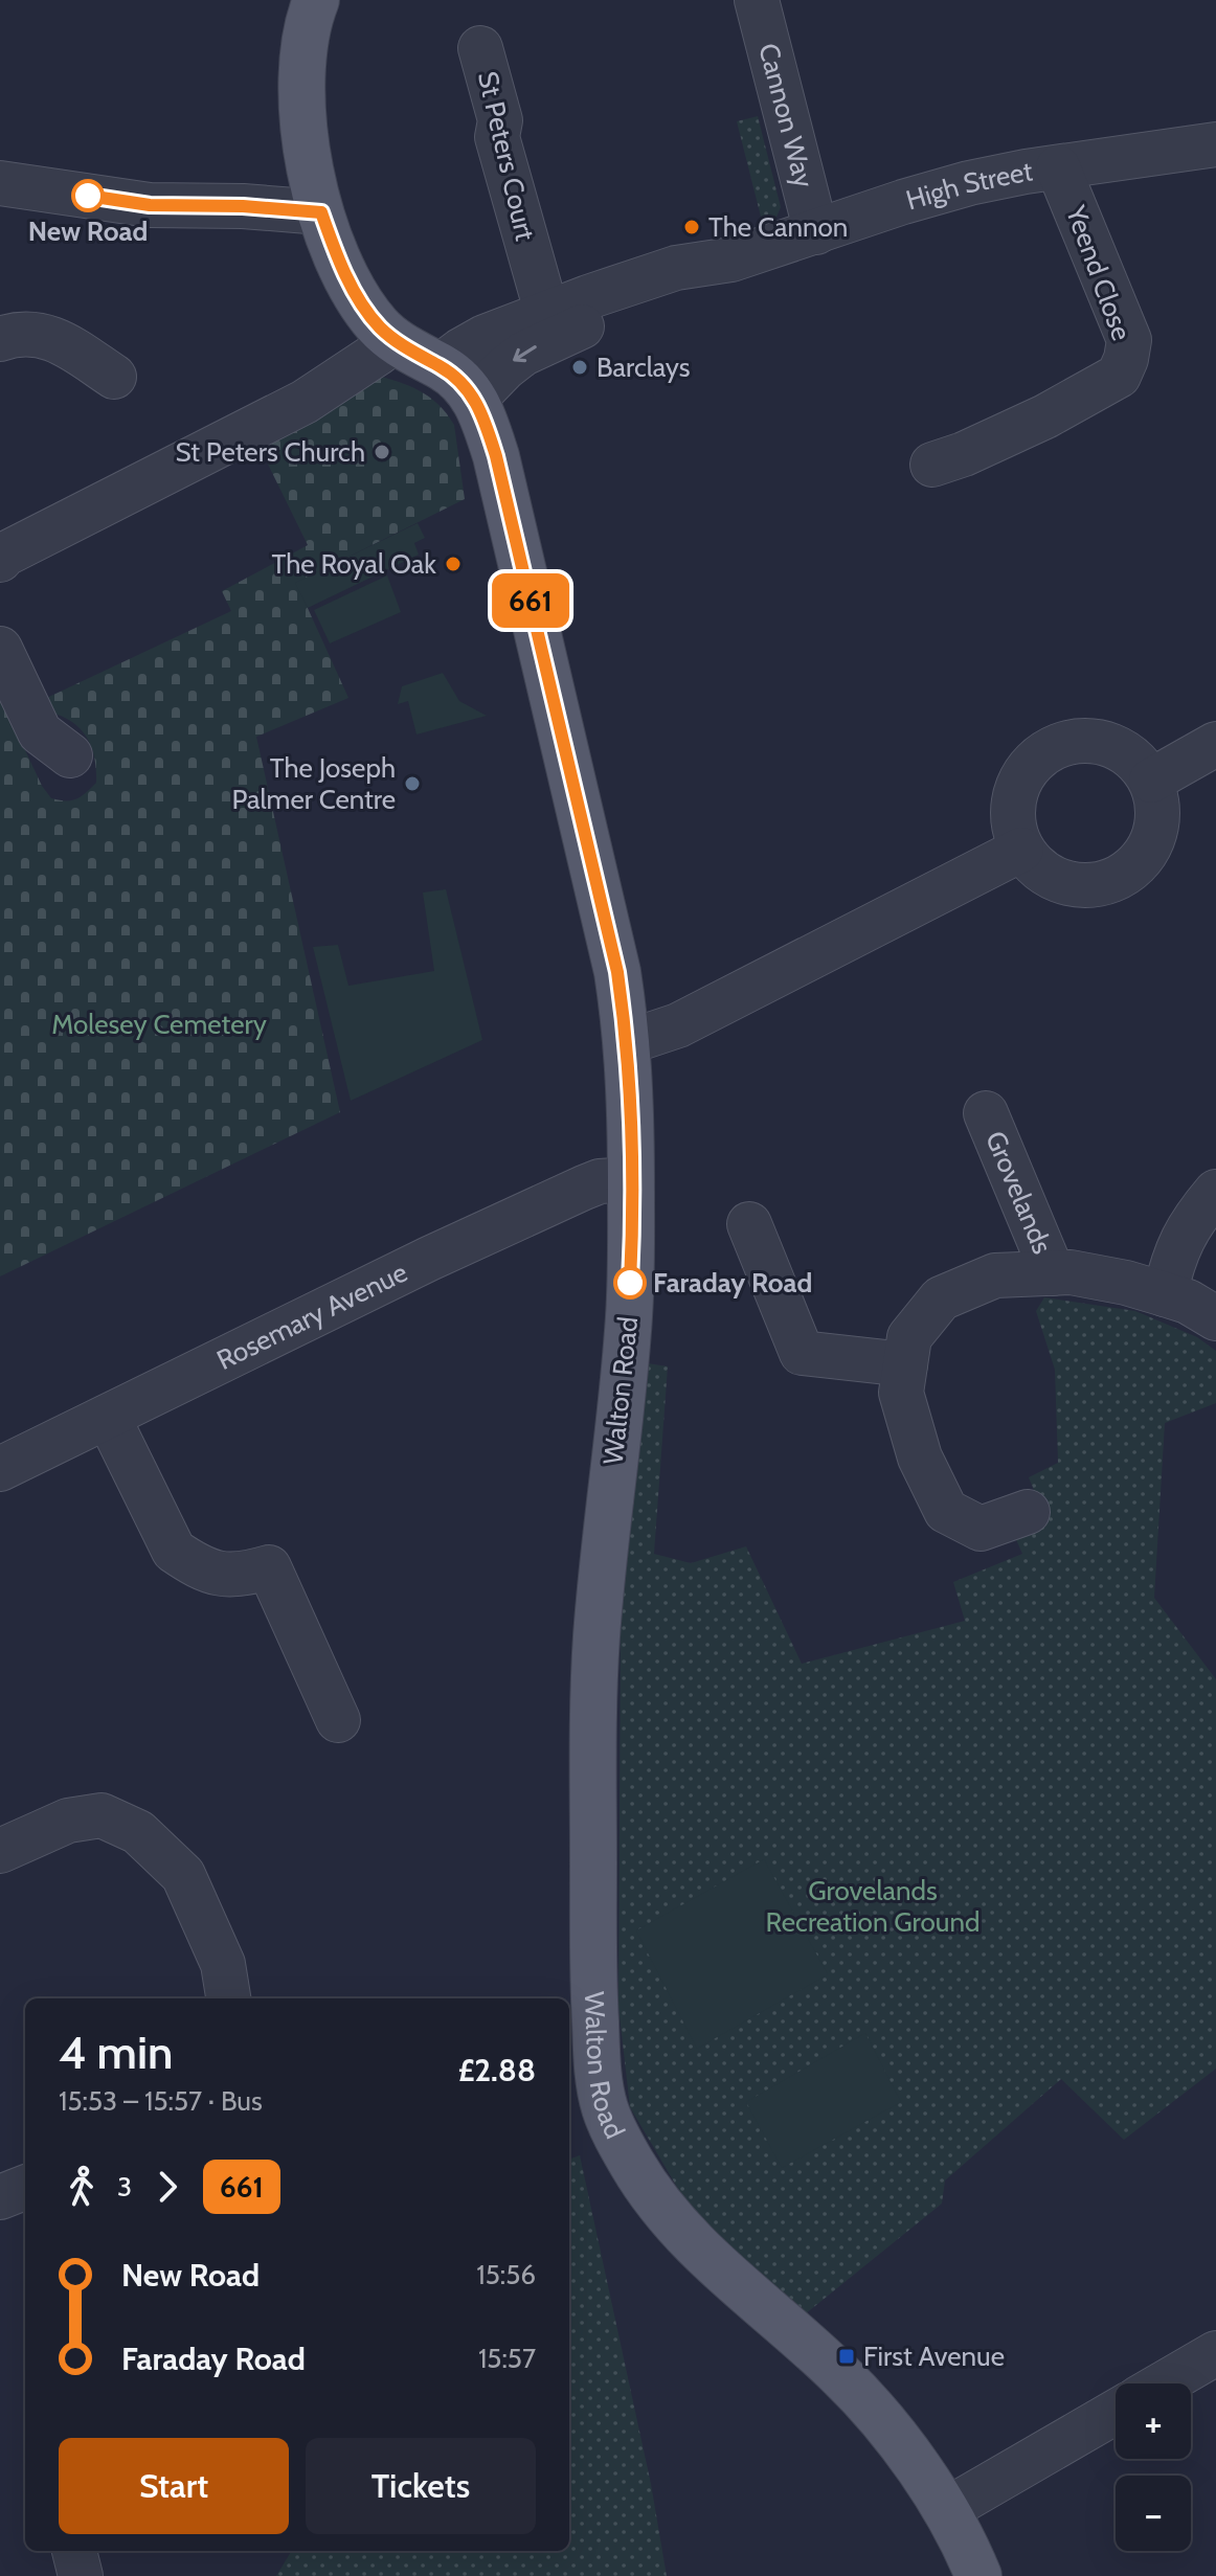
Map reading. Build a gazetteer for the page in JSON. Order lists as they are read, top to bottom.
{
  "streets": {
    "main road": ["Walton Road"],
    "street": [
      "Cannon Way",
      "St Peters Court",
      "High Street",
      "Yeend Close",
      "Grovelands",
      "Rosemary Avenue"
    ]
  },
  "crossings": [
    ["Cannon Way", "High Street"],
    ["St Peters Court", "High Street"],
    ["High Street", "Yeend Close"],
    ["High Street", "Walton Road"],
    ["Rosemary Avenue", "Walton Road"]
  ],
  "parks": ["Molesey Cemetery", "Grovelands Recreation Ground"],
  "places": {
    "other": [
      "New Road",
      "The Cannon",
      "Barclays",
      "St Peters Church",
      "The Royal Oak",
      "The Joseph Palmer Centre",
      "Faraday Road"
    ],
    "transit": ["First Avenue"]
  },
  "lines": ["bus line 661"],
  "page": {
    "on_map": "661",
    "heading": ["4 min", "15:53 – 15:57 · Bus", "£2.88"],
    "legs": ["3", "661"],
    "list": [
      {
        "name": "New Road",
        "value": "15:56"
      },
      {
        "name": "Faraday Road",
        "value": "15:57"
      }
    ],
    "map_buttons": ["+", "−"],
    "buttons": ["Start", "Tickets"]
  }
}
